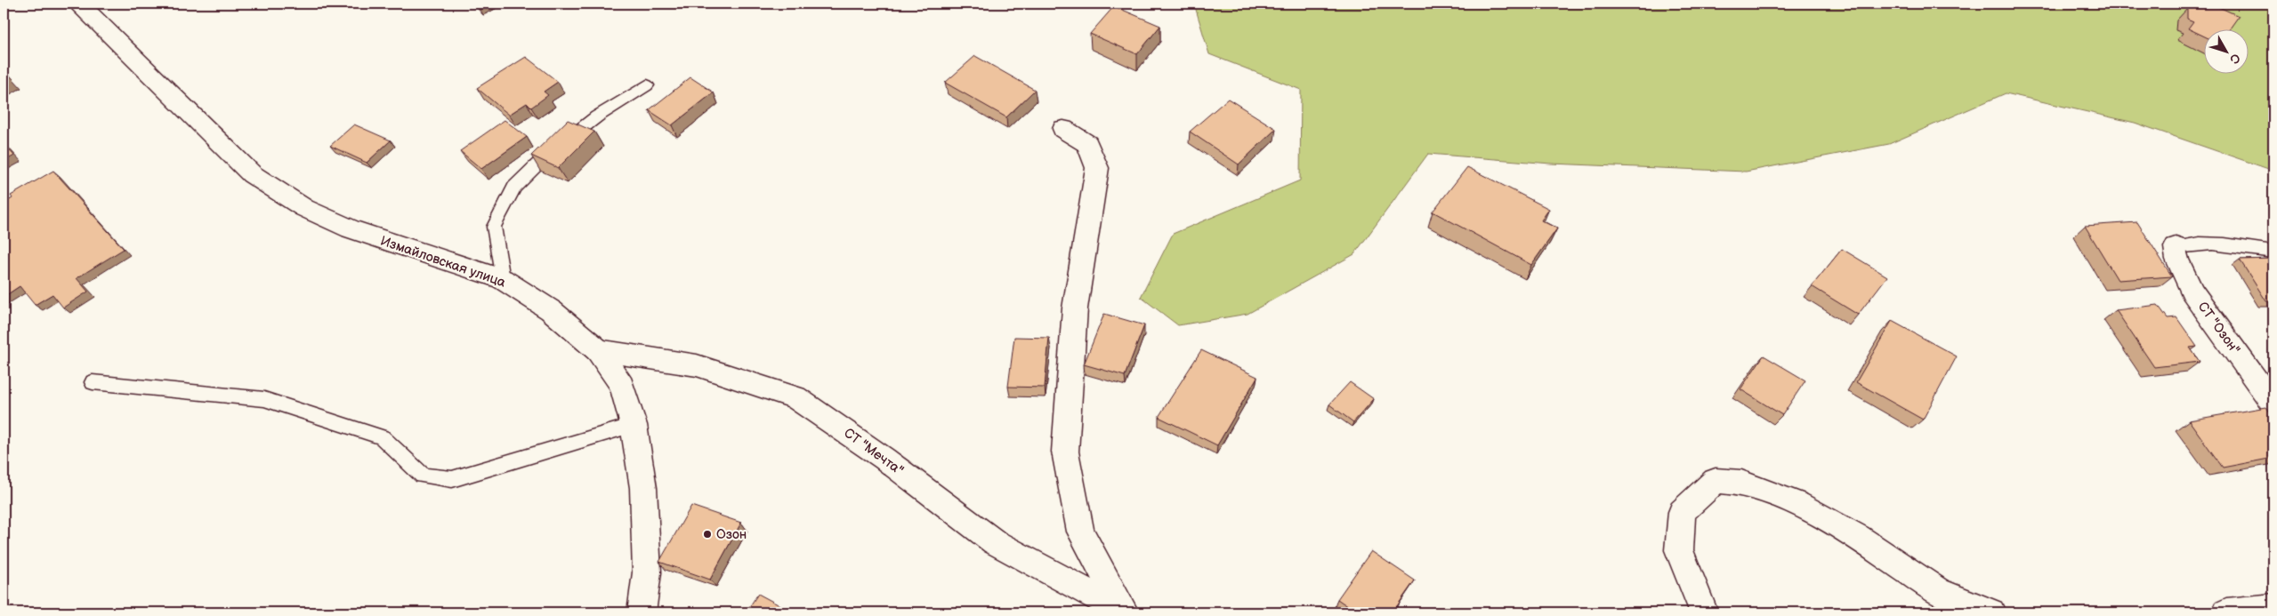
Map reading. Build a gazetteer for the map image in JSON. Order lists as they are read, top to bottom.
{
  "streets": {
    "street": ["Измайловская улица", "СТ \"Озон\"", "СТ \"Мечта\""]
  },
  "crossings": [
    ["Измайловская улица", "СТ \"Мечта\""]
  ],
  "places": ["Озон"],
  "north": "bottom right"
}
